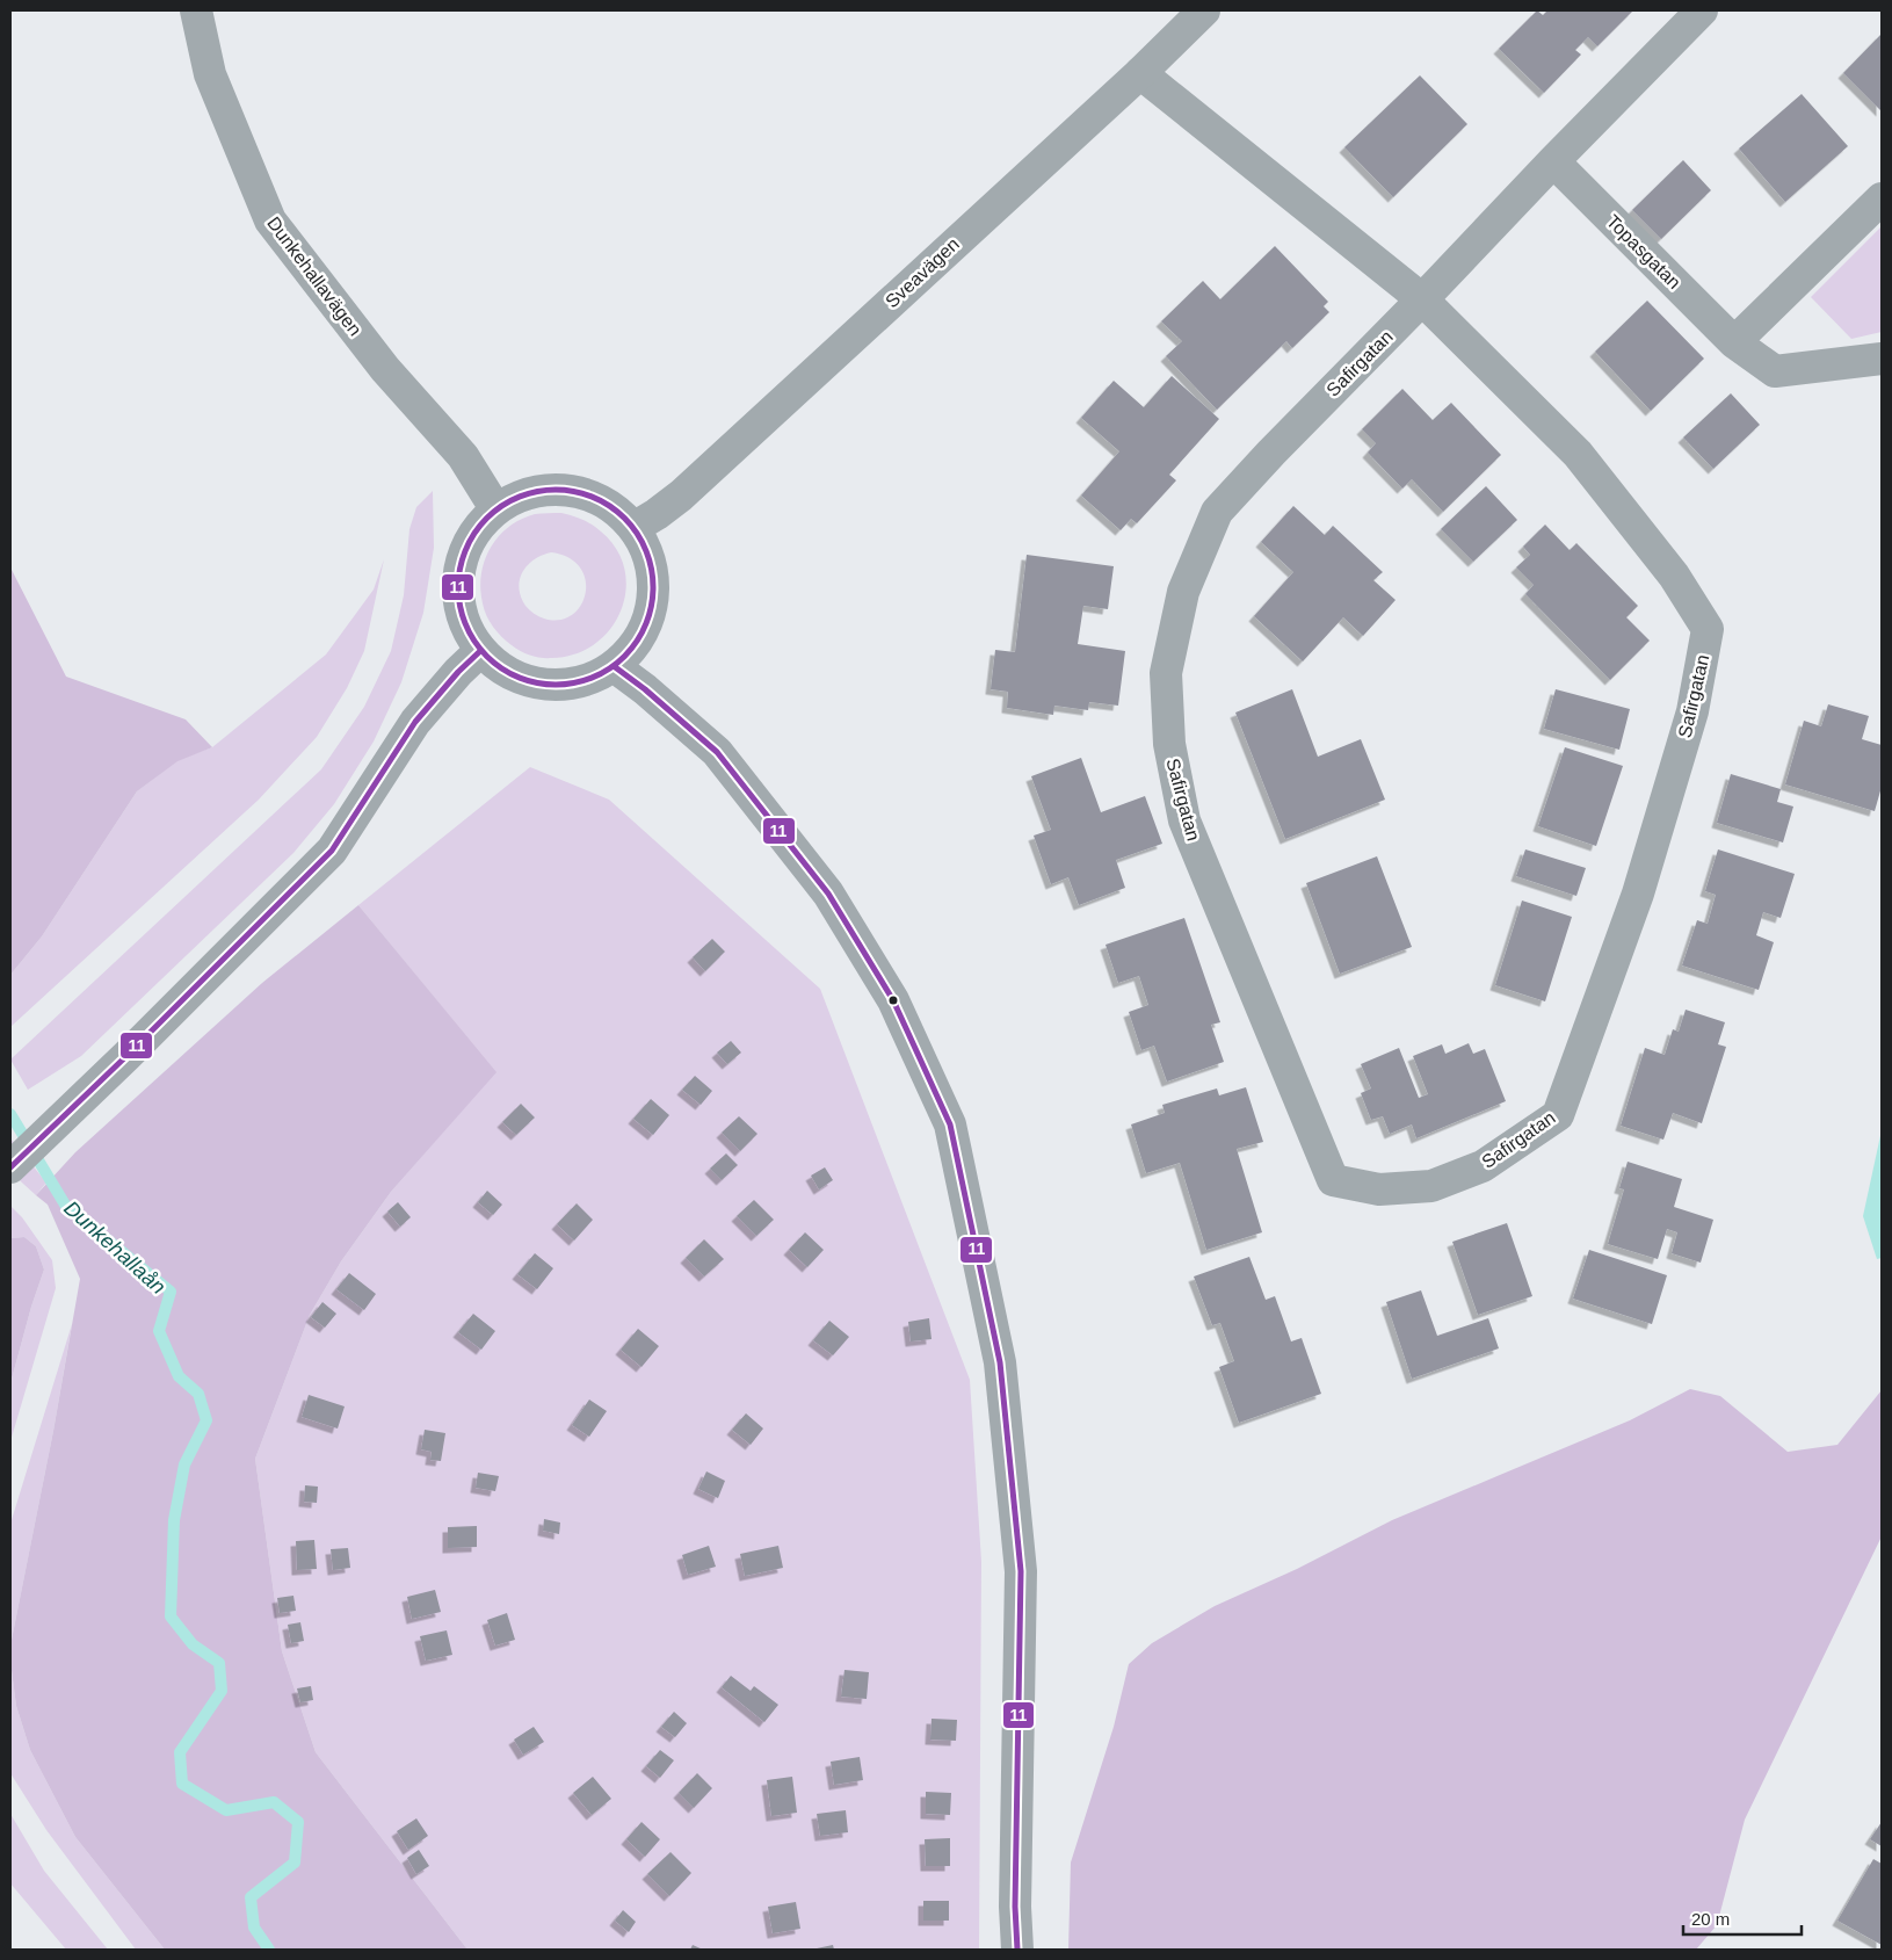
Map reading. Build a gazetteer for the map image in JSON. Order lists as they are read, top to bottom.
{
  "streets": {
    "street": [
      "Topasgatan",
      "Sveavägen",
      "Dunkehallavägen",
      "Safirgatan"
    ]
  },
  "crossings": [
    ["Sveavägen", "Dunkehallavägen"],
    ["Sveavägen", "Safirgatan"]
  ],
  "water": ["Dunkehallaån"],
  "lines": ["transit line 11"],
  "scale_bar": "20 m"
}
